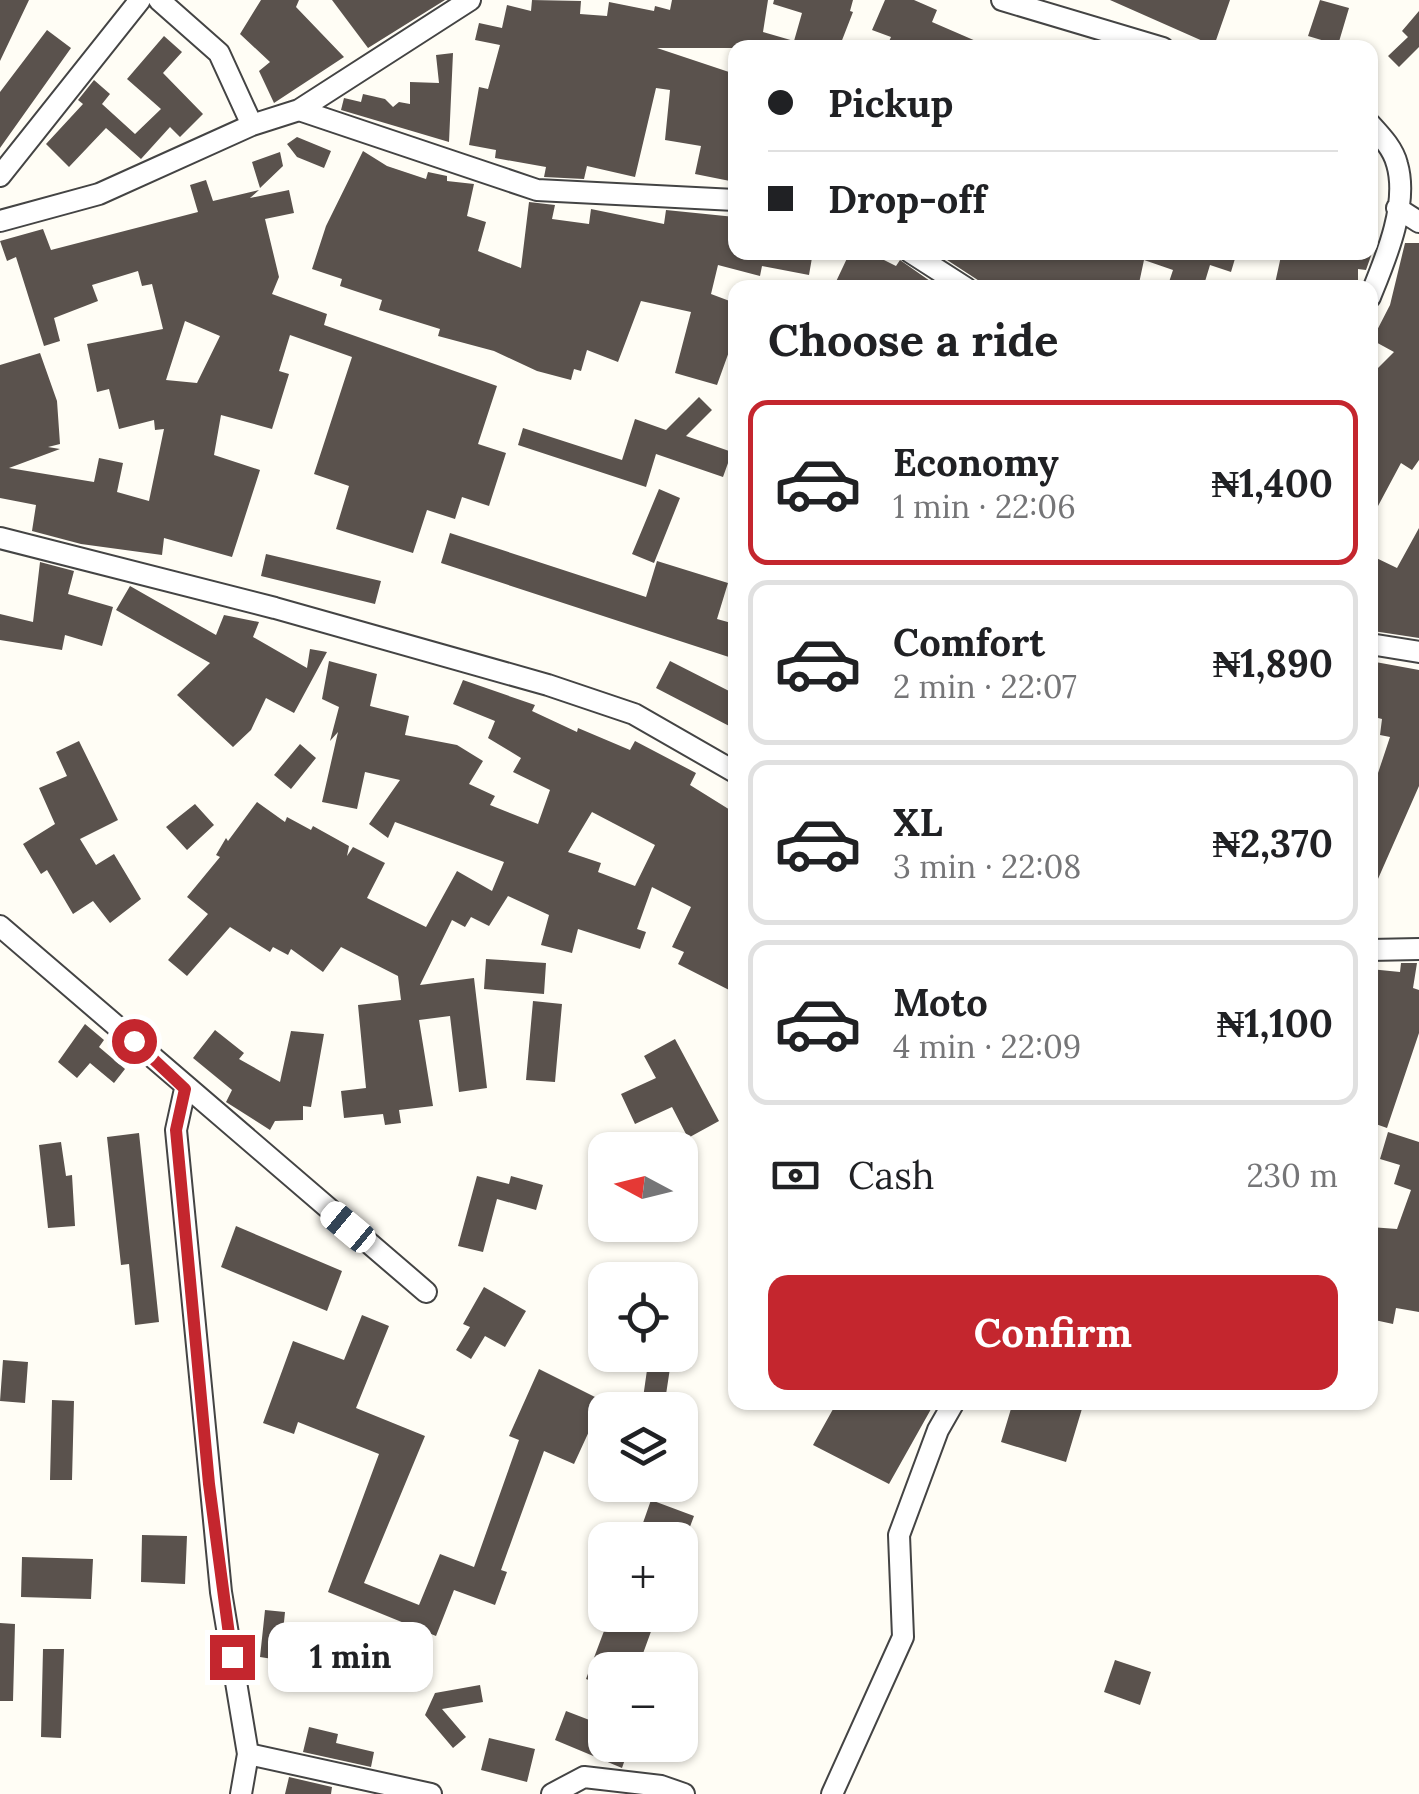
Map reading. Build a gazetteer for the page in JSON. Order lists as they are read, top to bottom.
{
  "north": "left",
  "page": {
    "banner": ["Pickup", "Drop-off"],
    "heading": "Choose a ride",
    "list": [
      {
        "name": "Economy",
        "note": "1 min · 22:06",
        "value": "₦1,400"
      },
      {
        "name": "Comfort",
        "note": "2 min · 22:07",
        "value": "₦1,890"
      },
      {
        "name": "XL",
        "note": "3 min · 22:08",
        "value": "₦2,370"
      },
      {
        "name": "Moto",
        "note": "4 min · 22:09",
        "value": "₦1,100"
      }
    ],
    "pay": ["Cash", "230 m"],
    "map_buttons": ["+", "−"],
    "buttons": "Confirm",
    "bubble": "1 min"
  }
}
